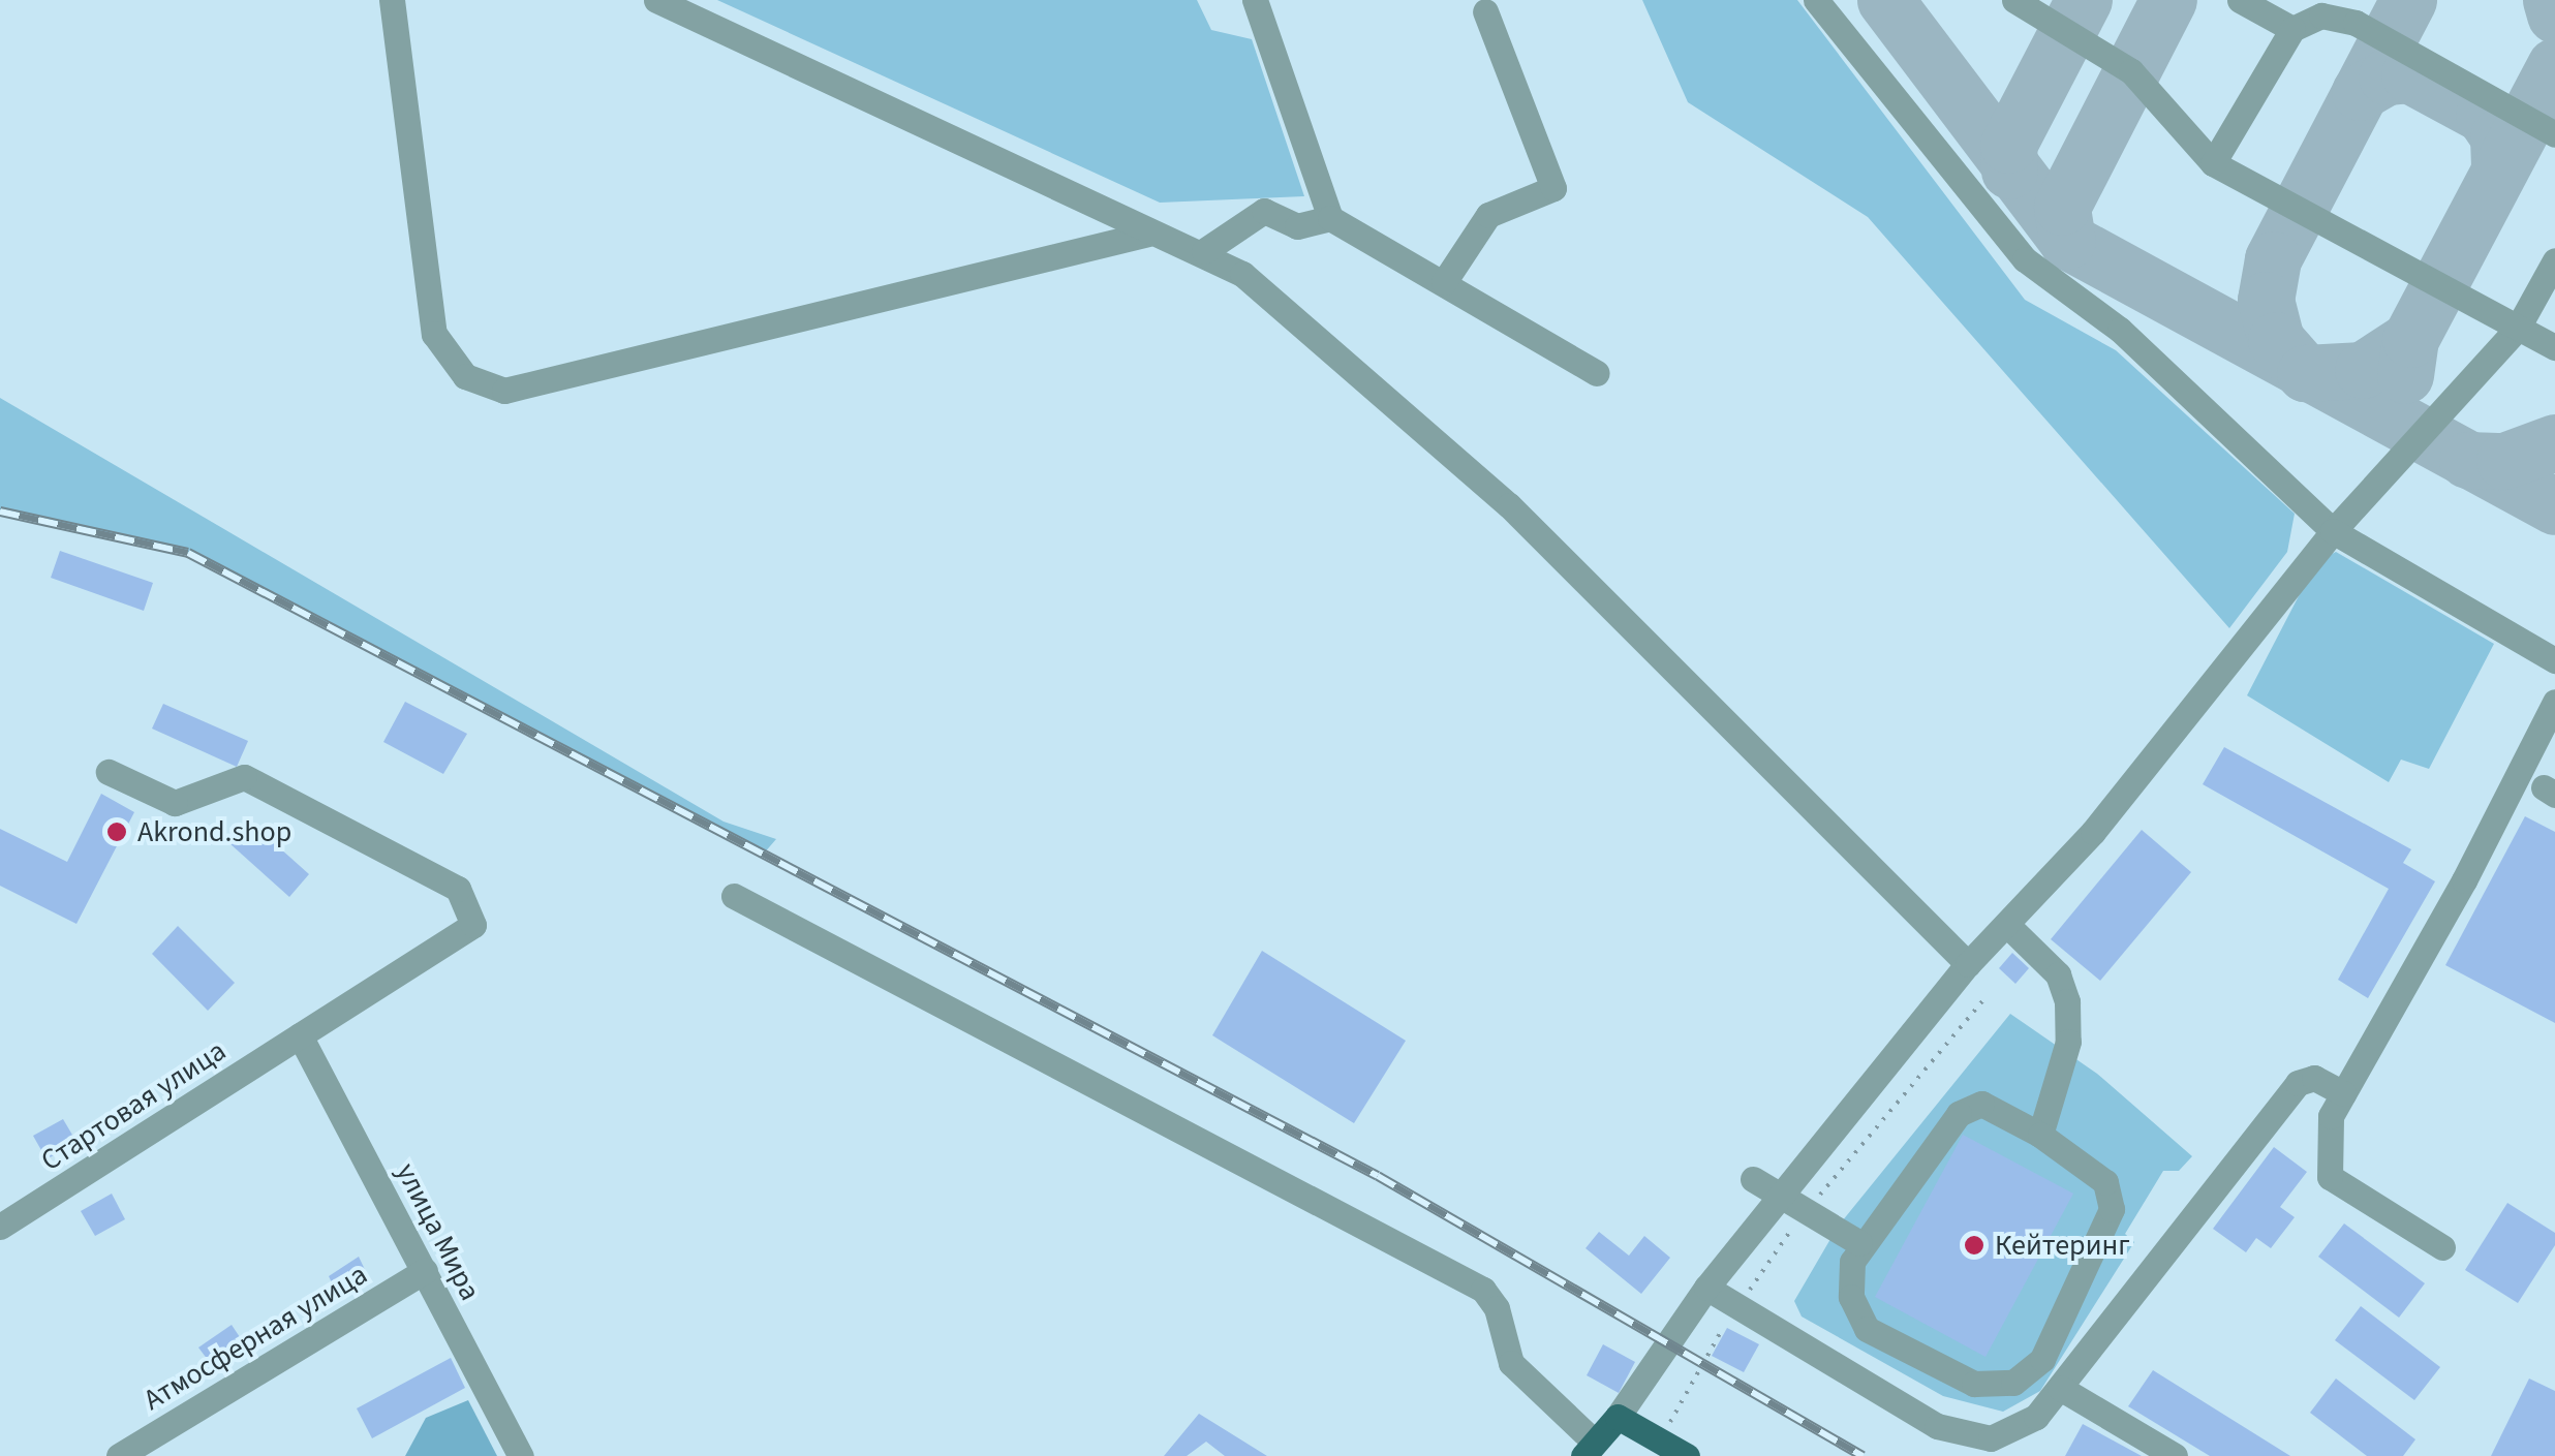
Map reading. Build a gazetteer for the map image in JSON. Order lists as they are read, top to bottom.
{
  "streets": {
    "street": ["Стартовая улица", "улица Мира", "Атмосферная улица"]
  },
  "crossings": [
    ["Стартовая улица", "улица Мира"],
    ["улица Мира", "Атмосферная улица"]
  ],
  "places": ["Akrond.shop", "Кейтеринг"]
}
